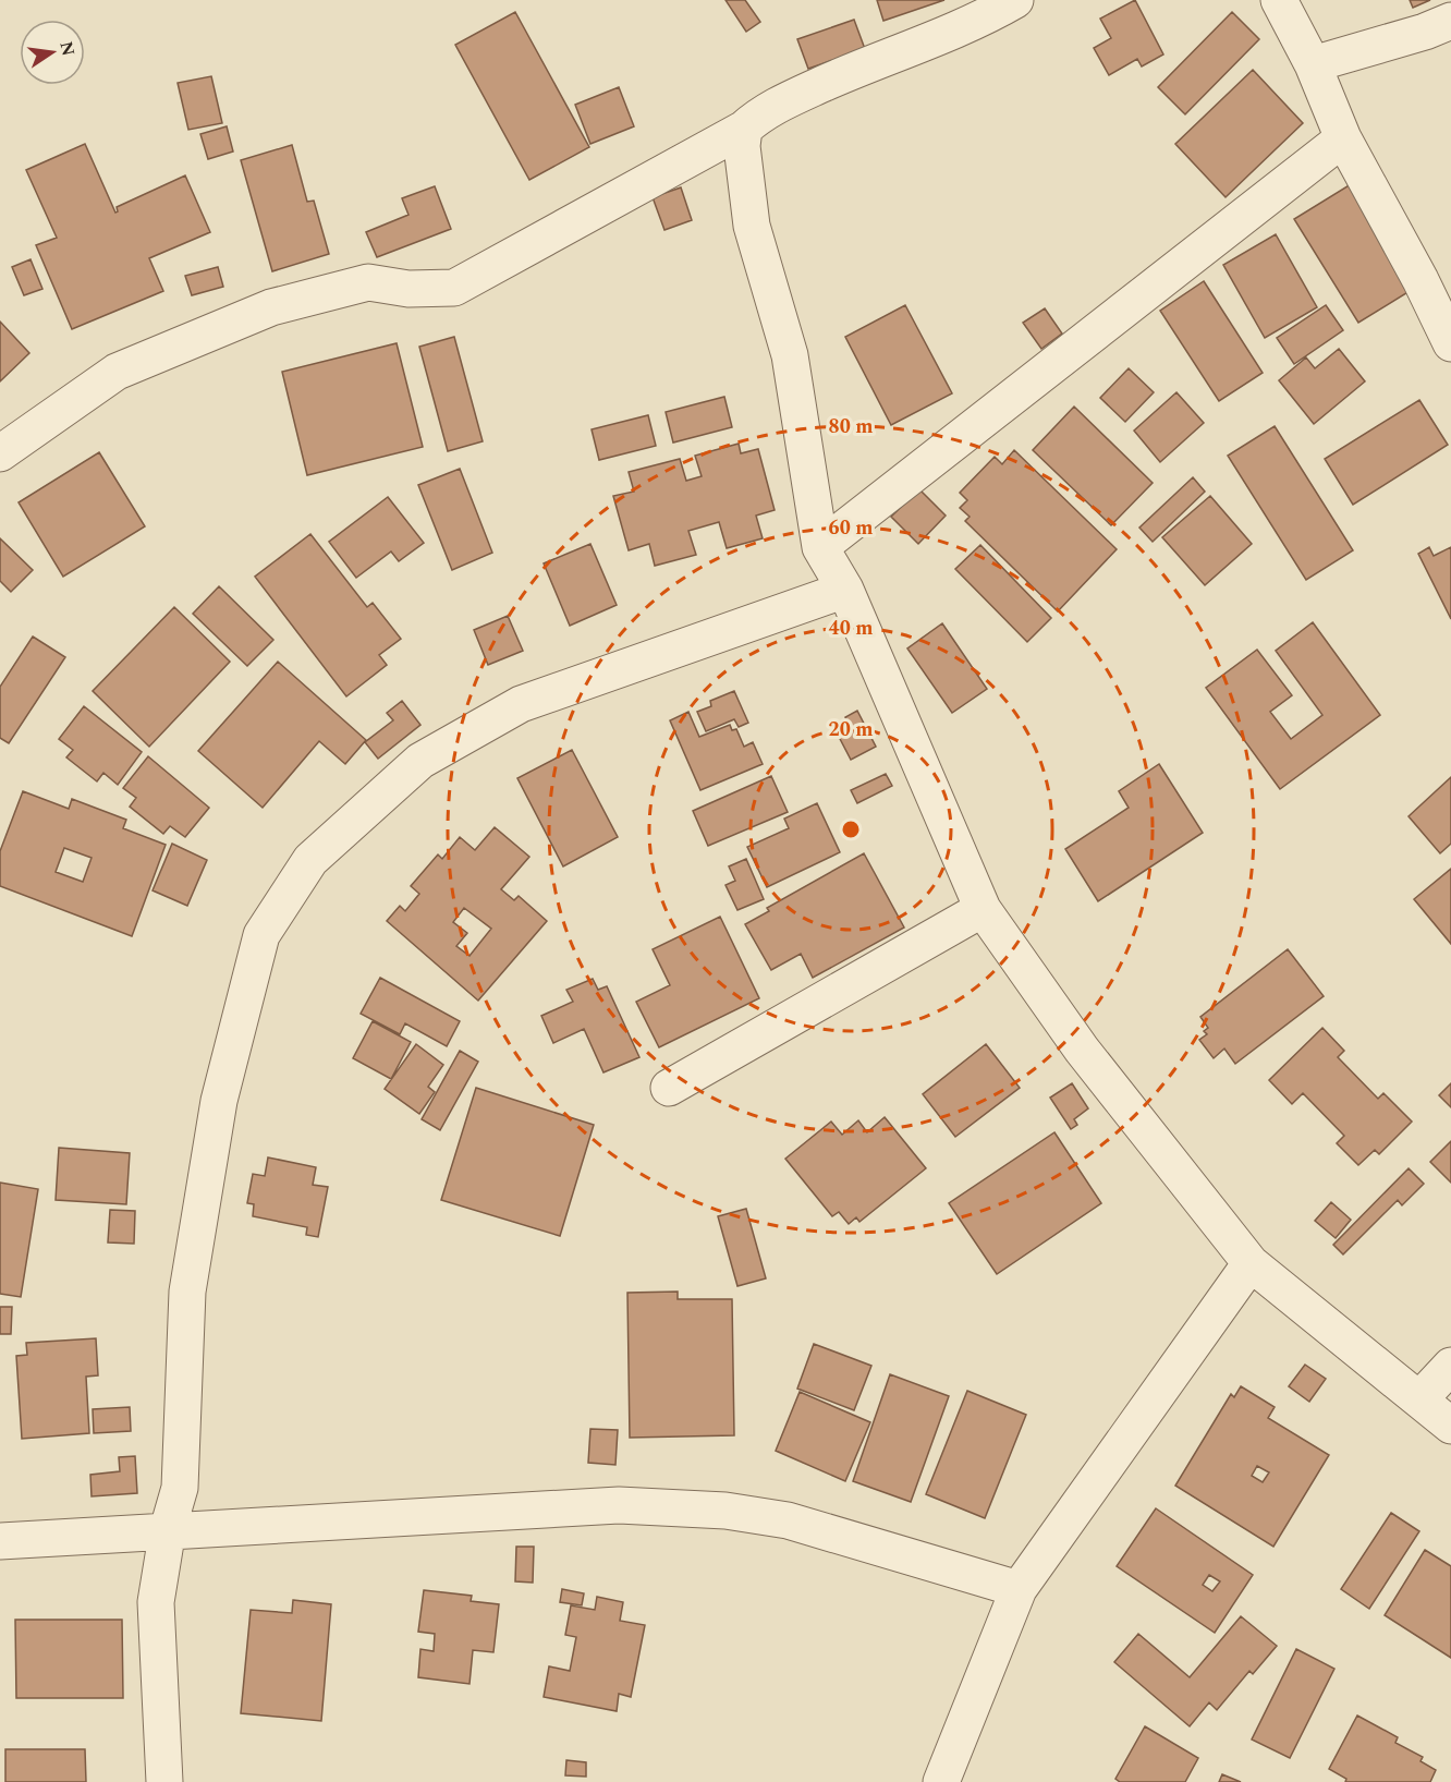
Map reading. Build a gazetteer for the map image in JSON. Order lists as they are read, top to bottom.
{
  "north": "right",
  "rings": [
    "80 m",
    "60 m",
    "40 m",
    "20 m"
  ]
}
